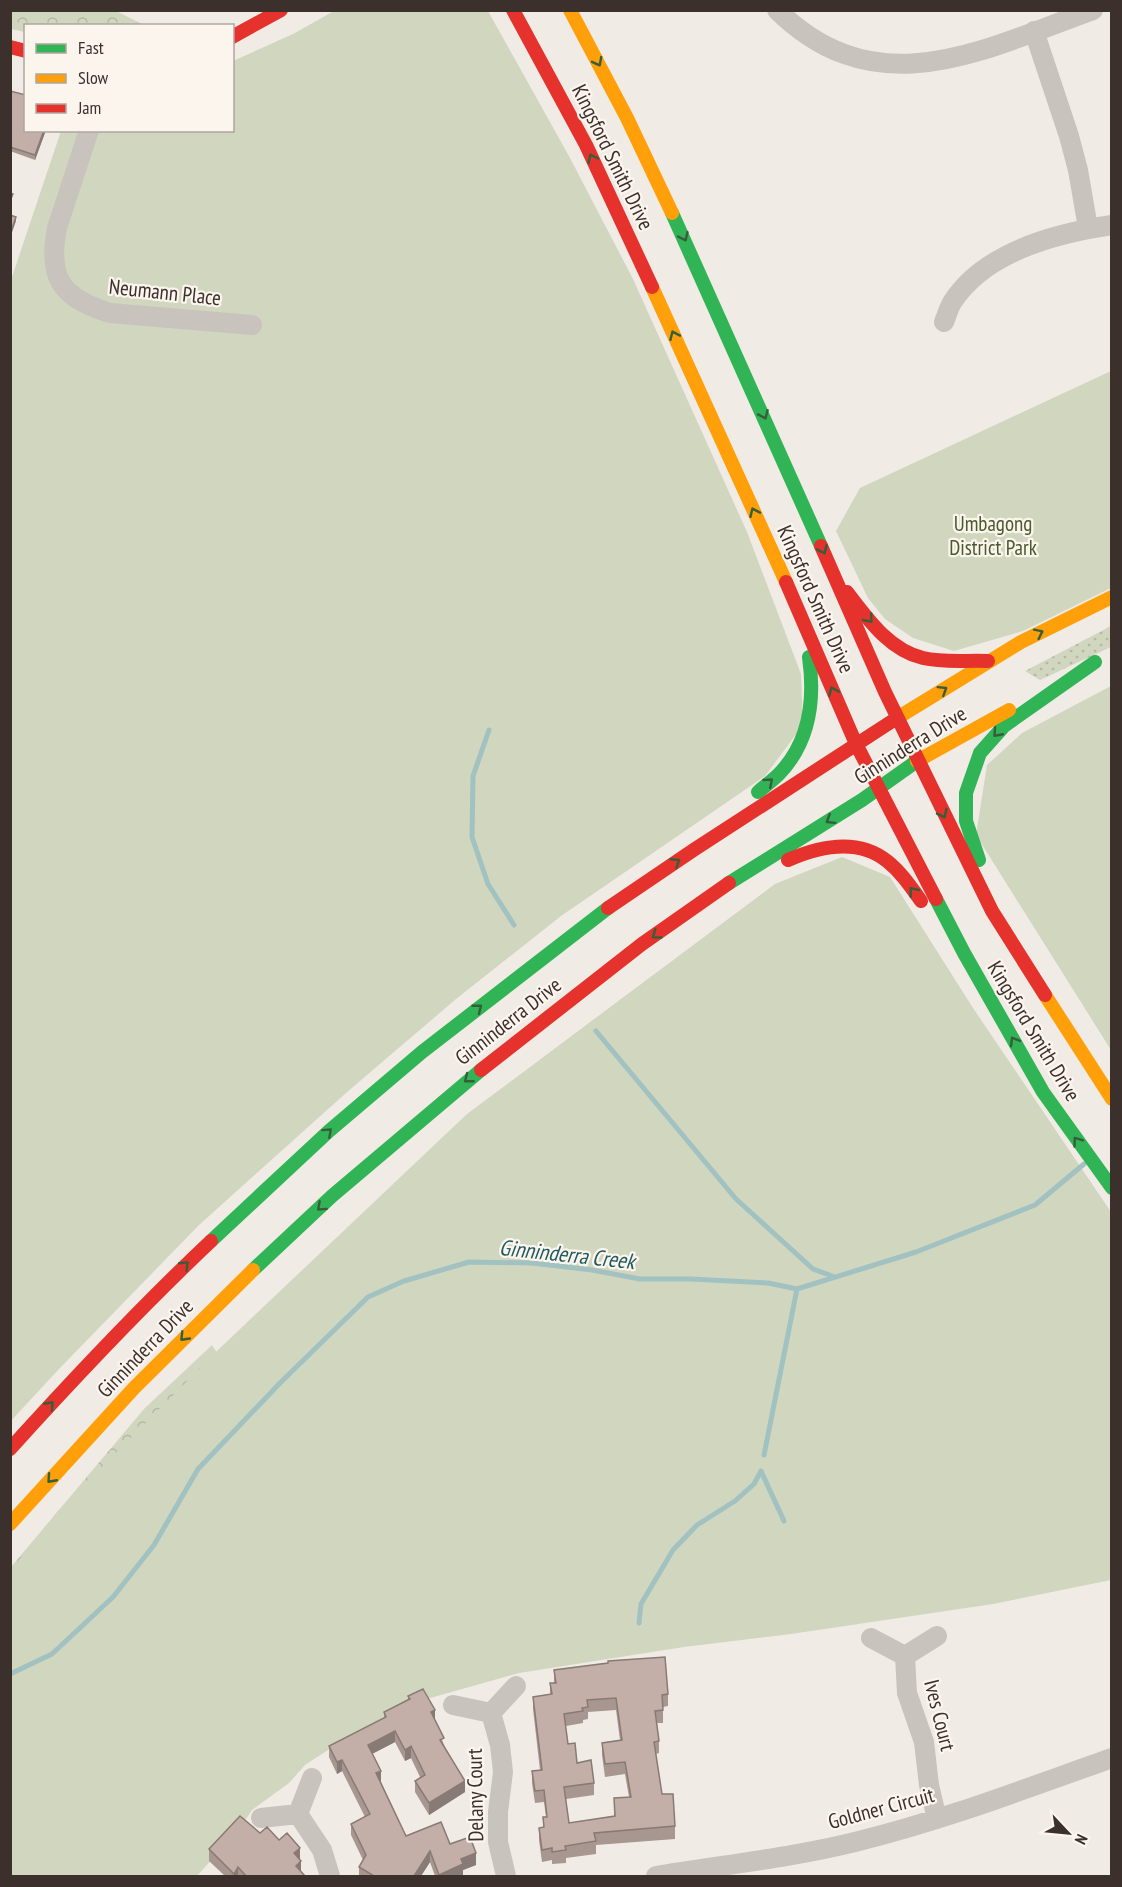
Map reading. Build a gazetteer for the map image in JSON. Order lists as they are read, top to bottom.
{
  "streets": {
    "main road": ["Kingsford Smith Drive", "Ginninderra Drive"],
    "street": [
      "Neumann Place",
      "Ives Court",
      "Delany Court",
      "Goldner Circuit"
    ]
  },
  "crossings": [
    ["Kingsford Smith Drive", "Ginninderra Drive"],
    ["Ives Court", "Goldner Circuit"]
  ],
  "water": ["Ginninderra Creek"],
  "parks": ["Umbagong District Park"],
  "legend": ["Fast", "Slow", "Jam"],
  "north": "bottom right"
}
